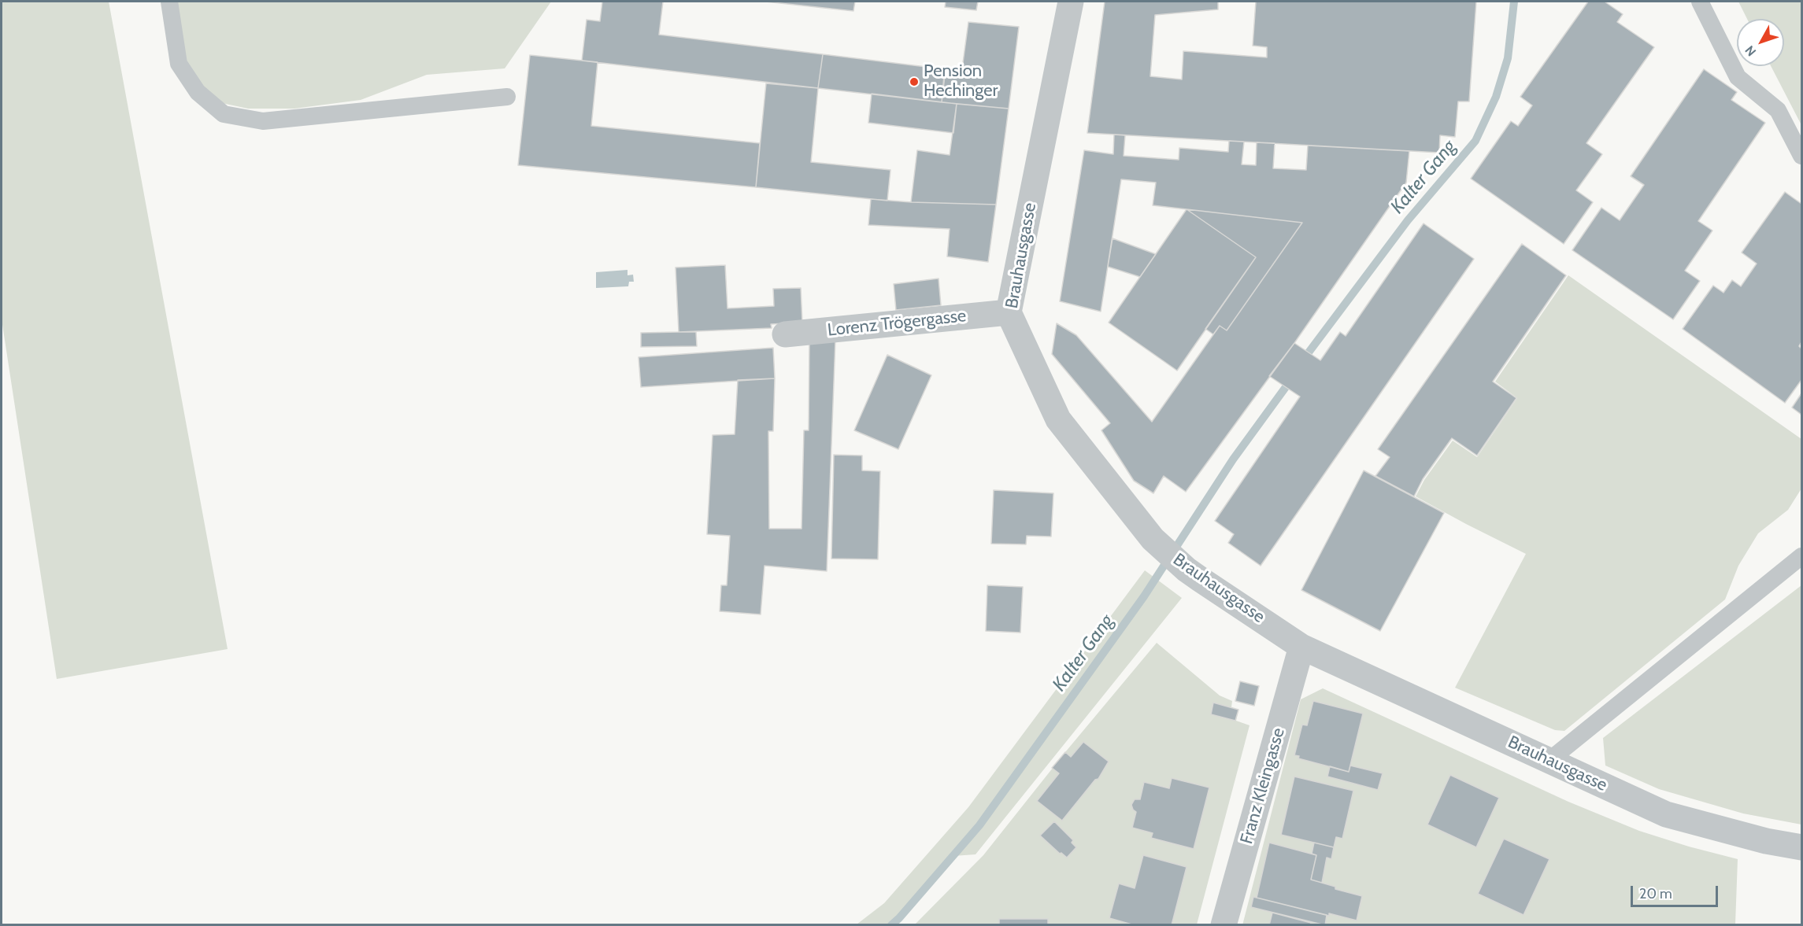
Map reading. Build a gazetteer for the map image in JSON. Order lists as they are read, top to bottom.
{
  "streets": {
    "street": ["Brauhausgasse", "Lorenz Trögergasse", "Franz Kleingasse"]
  },
  "crossings": [
    ["Brauhausgasse", "Lorenz Trögergasse"],
    ["Brauhausgasse", "Franz Kleingasse"]
  ],
  "water": ["Kalter Gang"],
  "places": ["Pension Hechinger"],
  "scale_bar": "20 m",
  "north": "bottom left"
}
